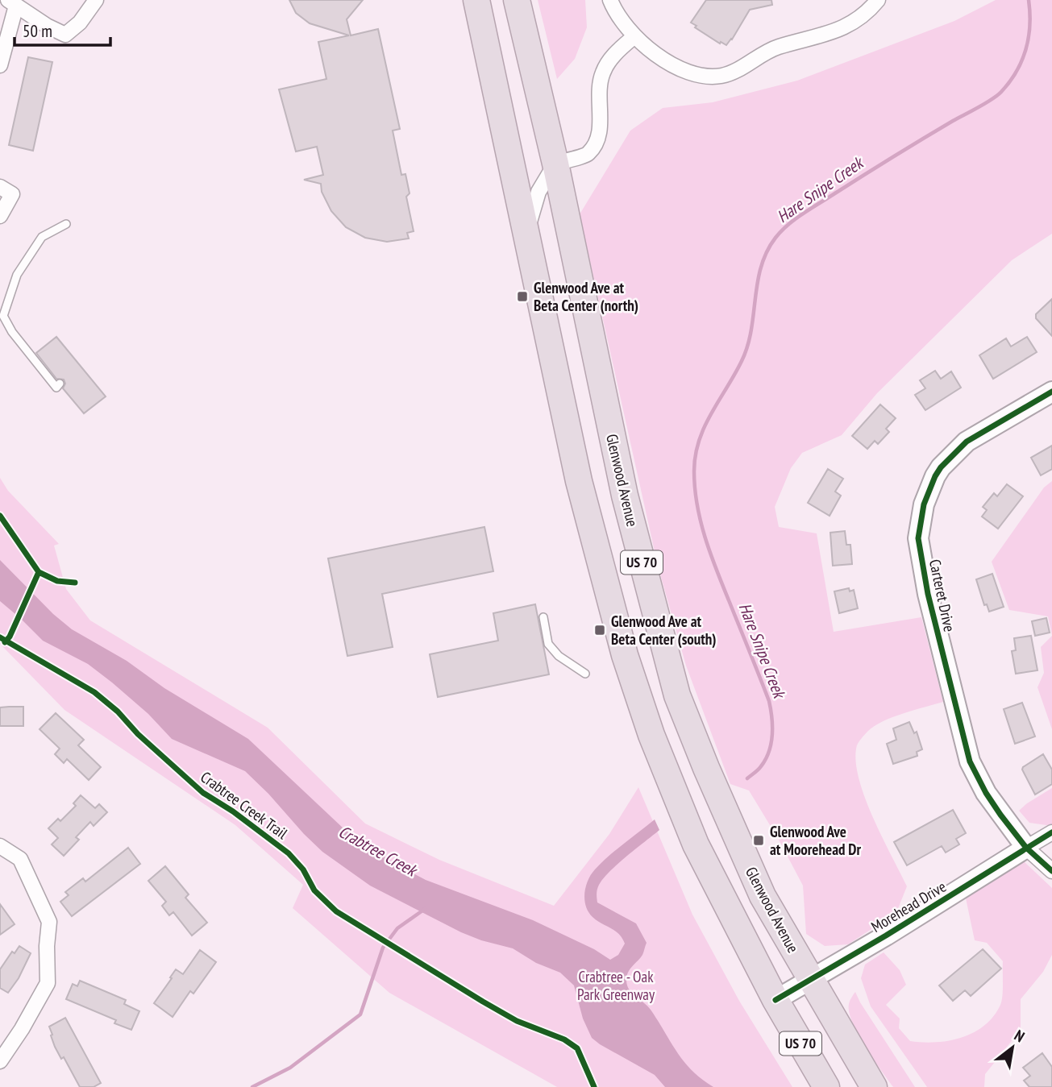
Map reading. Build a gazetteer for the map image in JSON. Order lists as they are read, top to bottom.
{
  "streets": {
    "highway": ["Glenwood Avenue", "US 70"],
    "street": ["Carteret Drive", "Morehead Drive"],
    "cycle path": ["Crabtree Creek Trail"]
  },
  "crossings": [
    ["Glenwood Avenue", "Morehead Drive"],
    ["US 70", "Morehead Drive"],
    ["Carteret Drive", "Morehead Drive"]
  ],
  "water": ["Hare Snipe Creek", "Crabtree Creek"],
  "parks": ["Crabtree - Oak Park Greenway"],
  "places": {
    "transit": ["Glenwood Ave at Beta Center (north)", "Glenwood Ave at Beta Center (south)", "Glenwood Ave at Moorehead Dr"]
  },
  "scale_bar": "50 m",
  "north": "top right"
}
